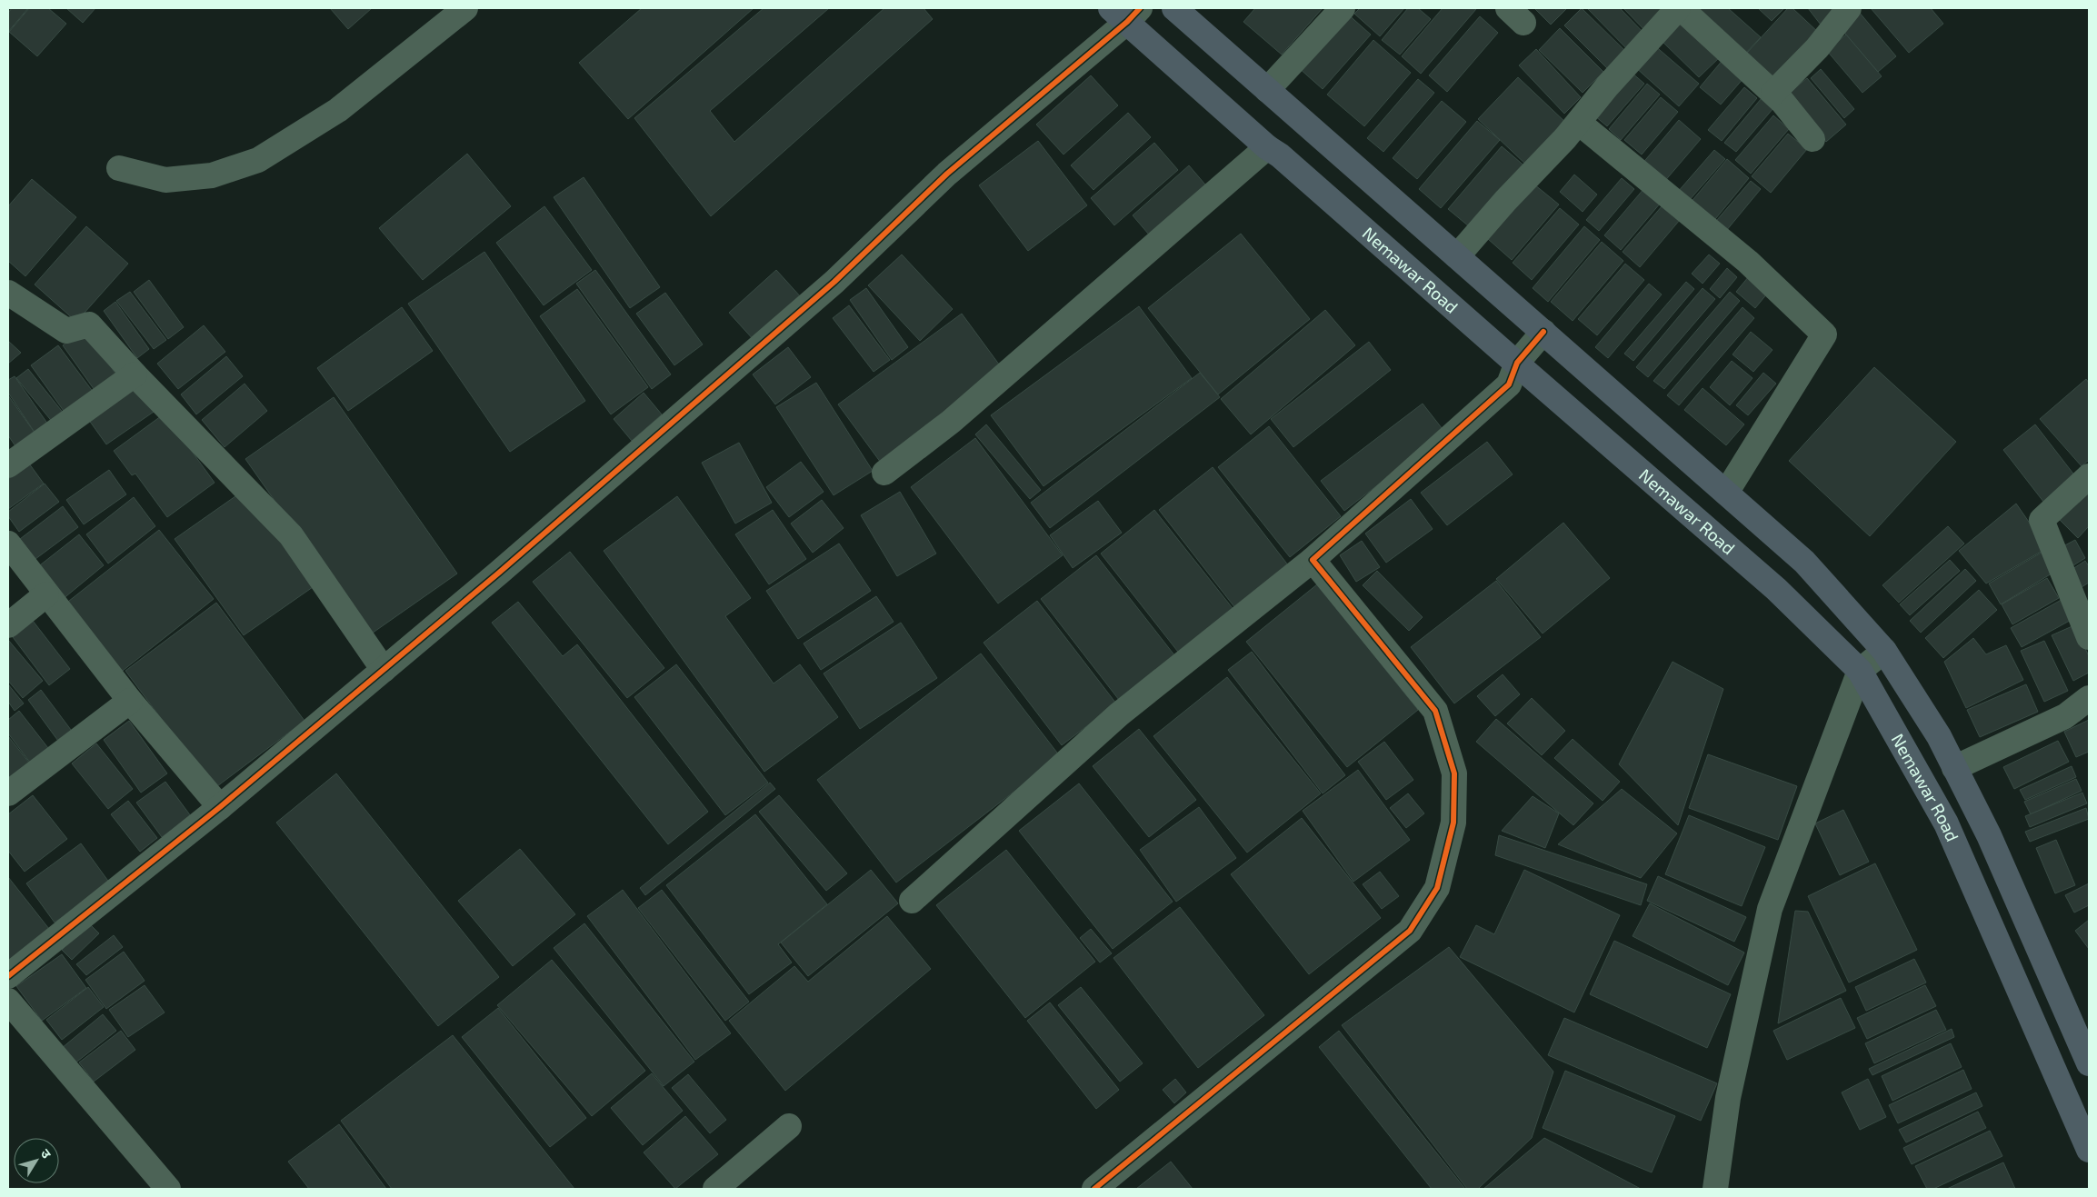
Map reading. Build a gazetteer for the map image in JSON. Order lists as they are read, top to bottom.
{
  "streets": {
    "highway": ["Nemawar Road"]
  },
  "north": "top right"
}
